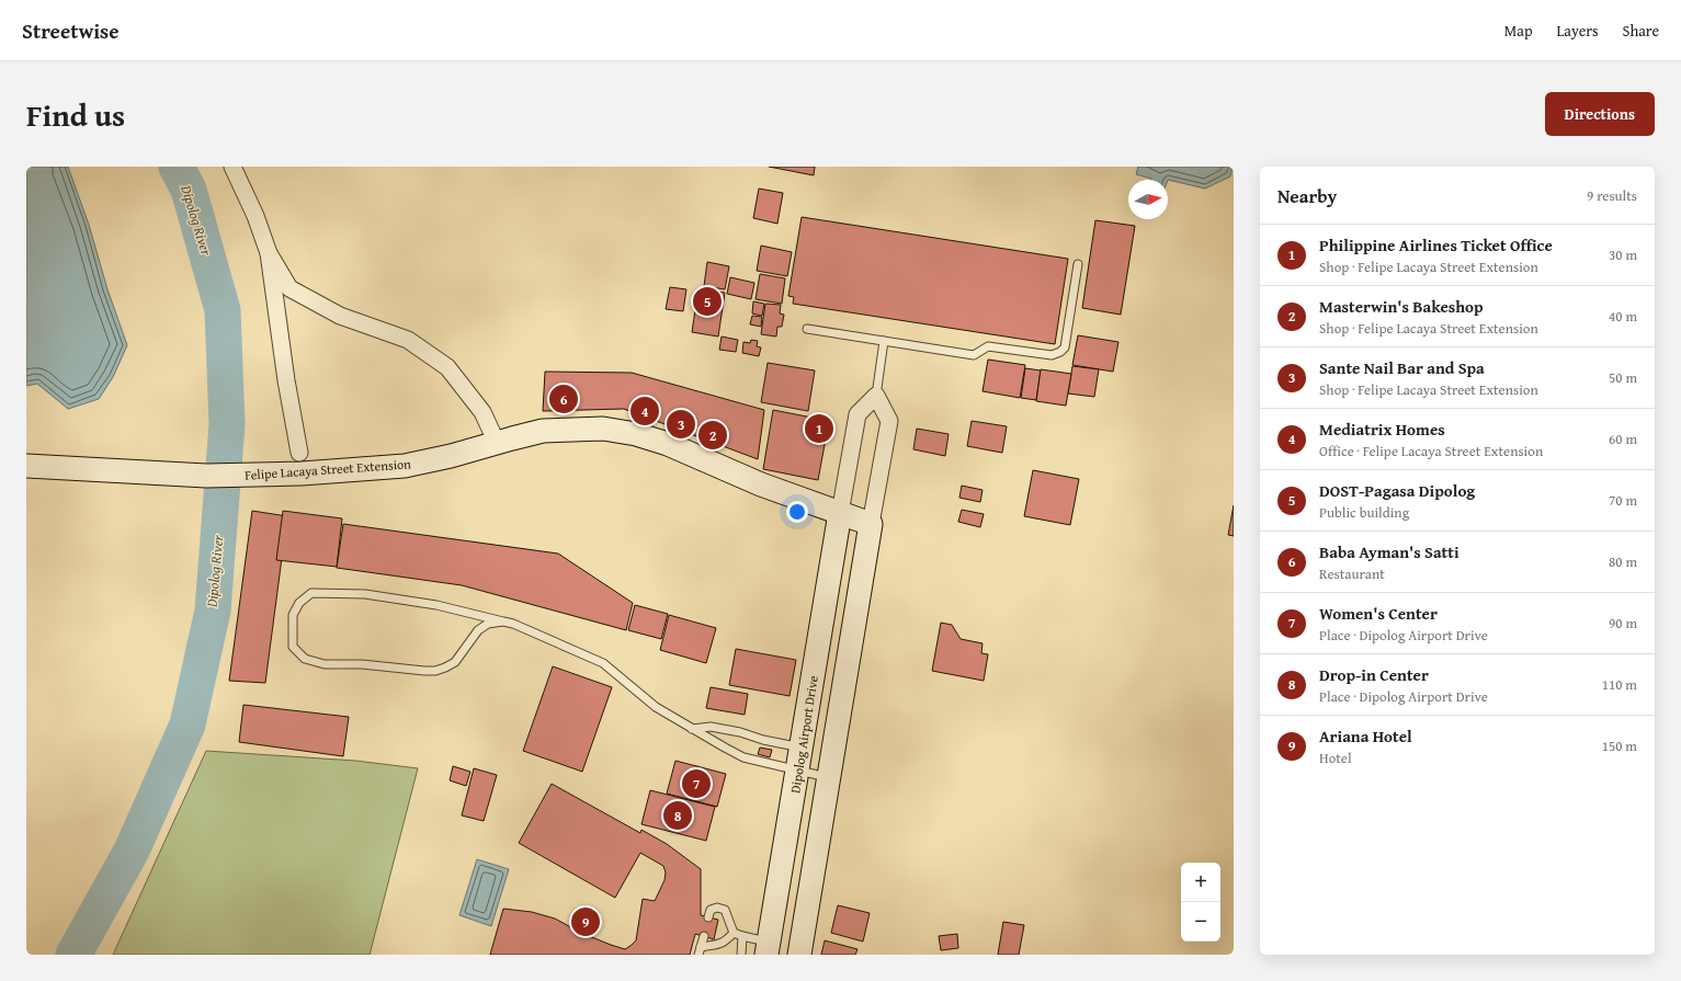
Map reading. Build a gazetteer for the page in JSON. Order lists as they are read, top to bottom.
{
  "streets": {
    "main road": ["Felipe Lacaya Street Extension", "Dipolog Airport Drive"]
  },
  "crossings": [
    ["Felipe Lacaya Street Extension", "Dipolog Airport Drive"]
  ],
  "water": ["Dipolog River"],
  "north": "right",
  "page": {
    "header": "Streetwise",
    "nav": ["Map", "Layers", "Share"],
    "title": "Find us",
    "buttons": "Directions",
    "heading": ["Nearby", "9 results"],
    "list": [
      {
        "mark": "1",
        "name": "Philippine Airlines Ticket Office",
        "note": "Shop · Felipe Lacaya Street Extension",
        "value": "30 m"
      },
      {
        "mark": "2",
        "name": "Masterwin's Bakeshop",
        "note": "Shop · Felipe Lacaya Street Extension",
        "value": "40 m"
      },
      {
        "mark": "3",
        "name": "Sante Nail Bar and Spa",
        "note": "Shop · Felipe Lacaya Street Extension",
        "value": "50 m"
      },
      {
        "mark": "4",
        "name": "Mediatrix Homes",
        "note": "Office · Felipe Lacaya Street Extension",
        "value": "60 m"
      },
      {
        "mark": "5",
        "name": "DOST-Pagasa Dipolog",
        "note": "Public building",
        "value": "70 m"
      },
      {
        "mark": "6",
        "name": "Baba Ayman's Satti",
        "note": "Restaurant",
        "value": "80 m"
      },
      {
        "mark": "7",
        "name": "Women's Center",
        "note": "Place · Dipolog Airport Drive",
        "value": "90 m"
      },
      {
        "mark": "8",
        "name": "Drop-in Center",
        "note": "Place · Dipolog Airport Drive",
        "value": "110 m"
      },
      {
        "mark": "9",
        "name": "Ariana Hotel",
        "note": "Hotel",
        "value": "150 m"
      }
    ],
    "pins": [
      "5",
      "6",
      "4",
      "3",
      "1",
      "2",
      "7",
      "8",
      "9"
    ],
    "map_buttons": ["+", "−"]
  }
}
